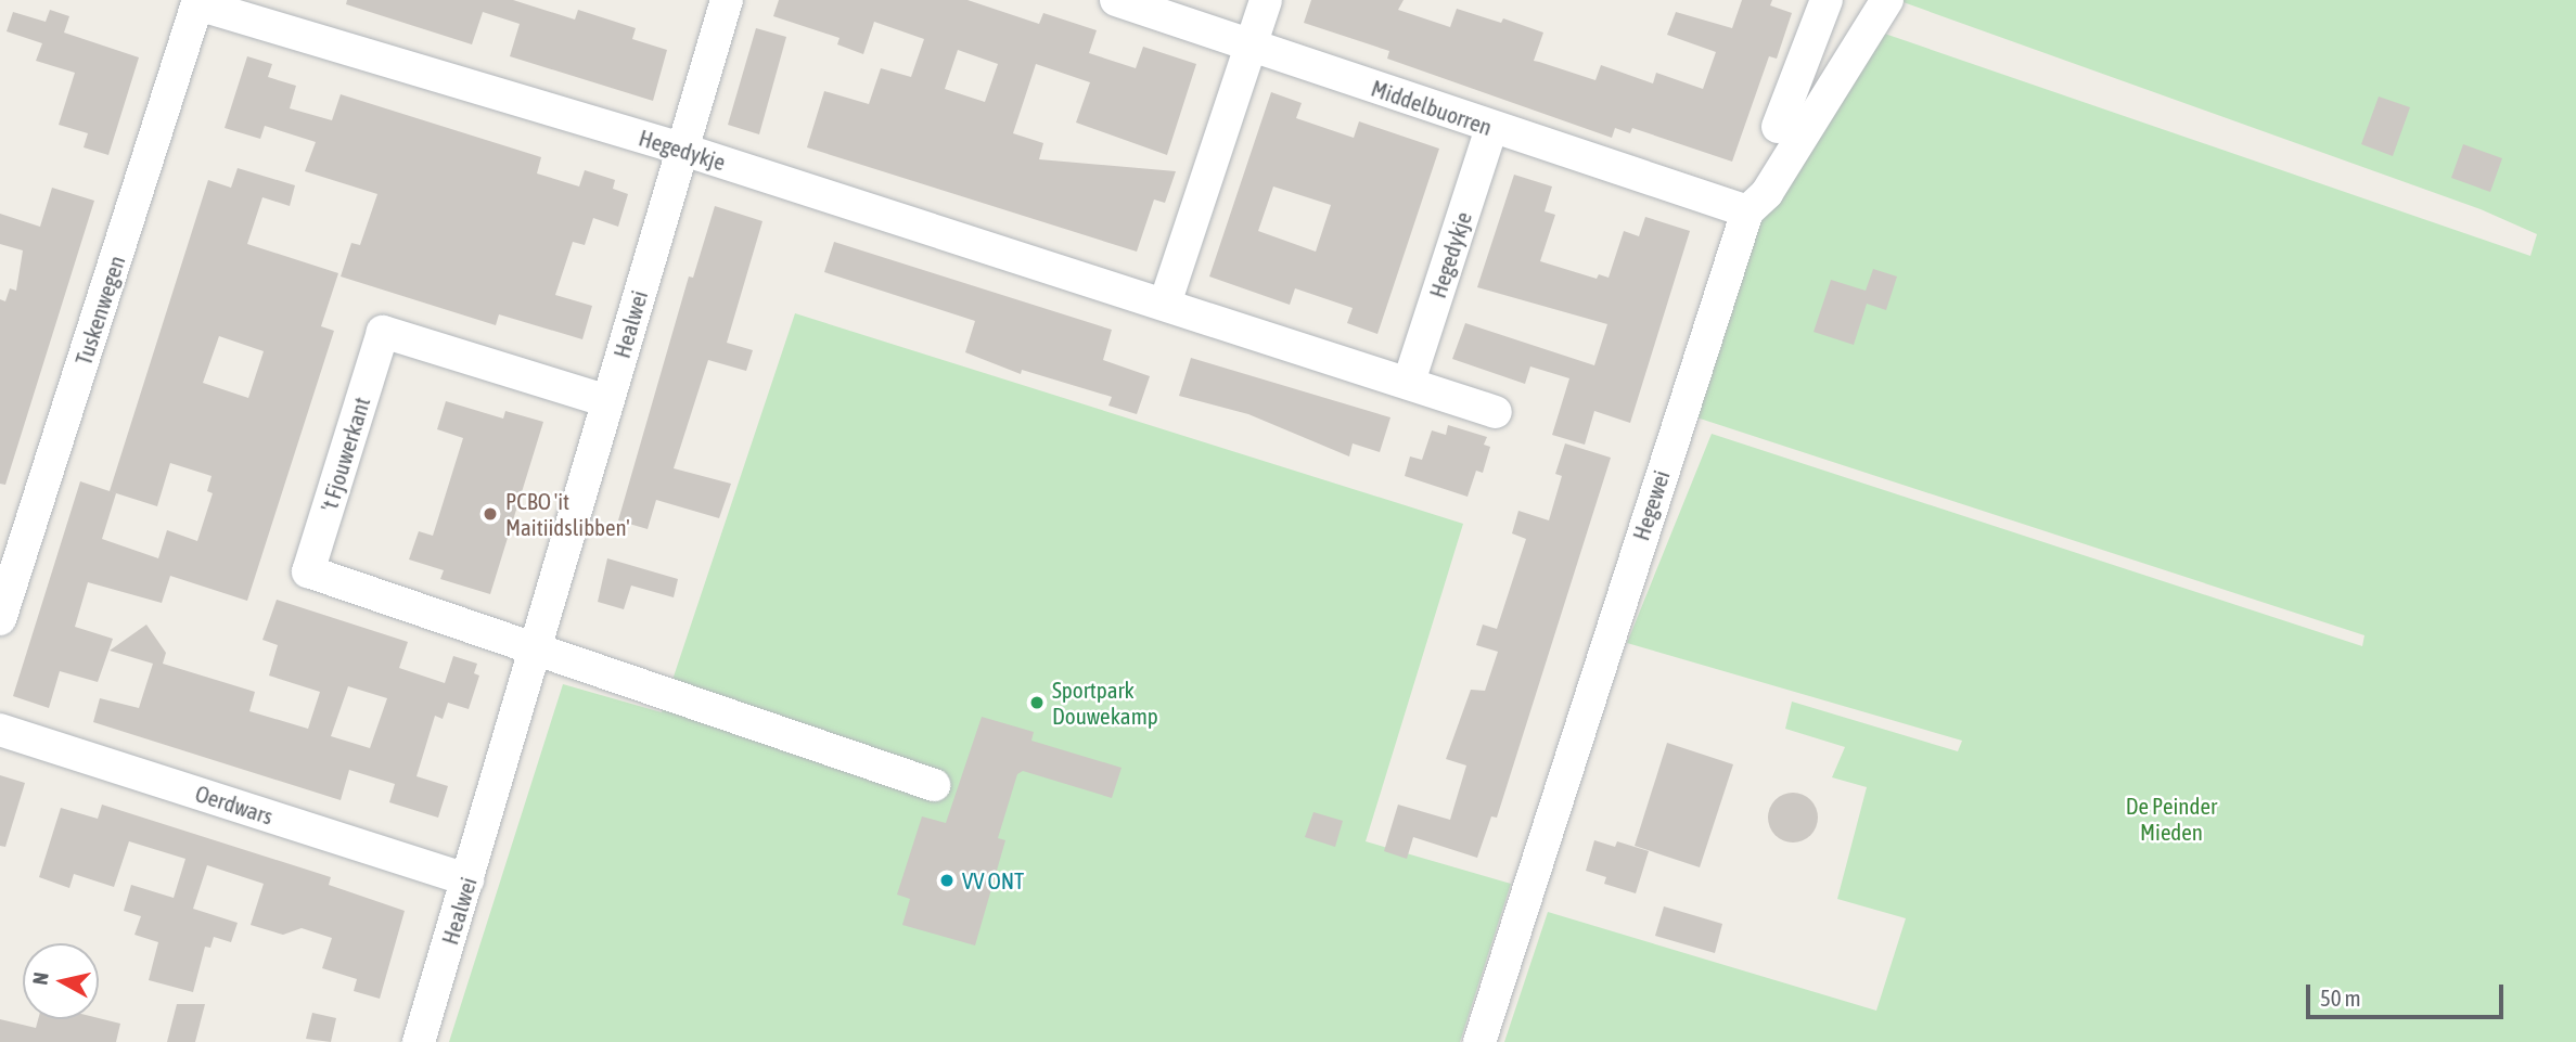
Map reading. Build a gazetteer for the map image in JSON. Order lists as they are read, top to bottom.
{
  "streets": {
    "street": [
      "Middelbuorren",
      "Hegedykje",
      "Tuskenwegen",
      "Healwei",
      "'t Fjouwerkant",
      "Hegewei",
      "Oerdwars"
    ]
  },
  "crossings": [
    ["Middelbuorren", "Hegedykje"],
    ["Middelbuorren", "Hegewei"],
    ["Hegedykje", "Tuskenwegen"],
    ["Hegedykje", "Healwei"],
    ["Healwei", "'t Fjouwerkant"],
    ["Healwei", "Oerdwars"]
  ],
  "parks": ["De Peinder Mieden"],
  "places": ["PCBO 'it Maitiidslibben'", "Sportpark Douwekamp", "VV ONT"],
  "scale_bar": "50 m",
  "north": "left"
}
